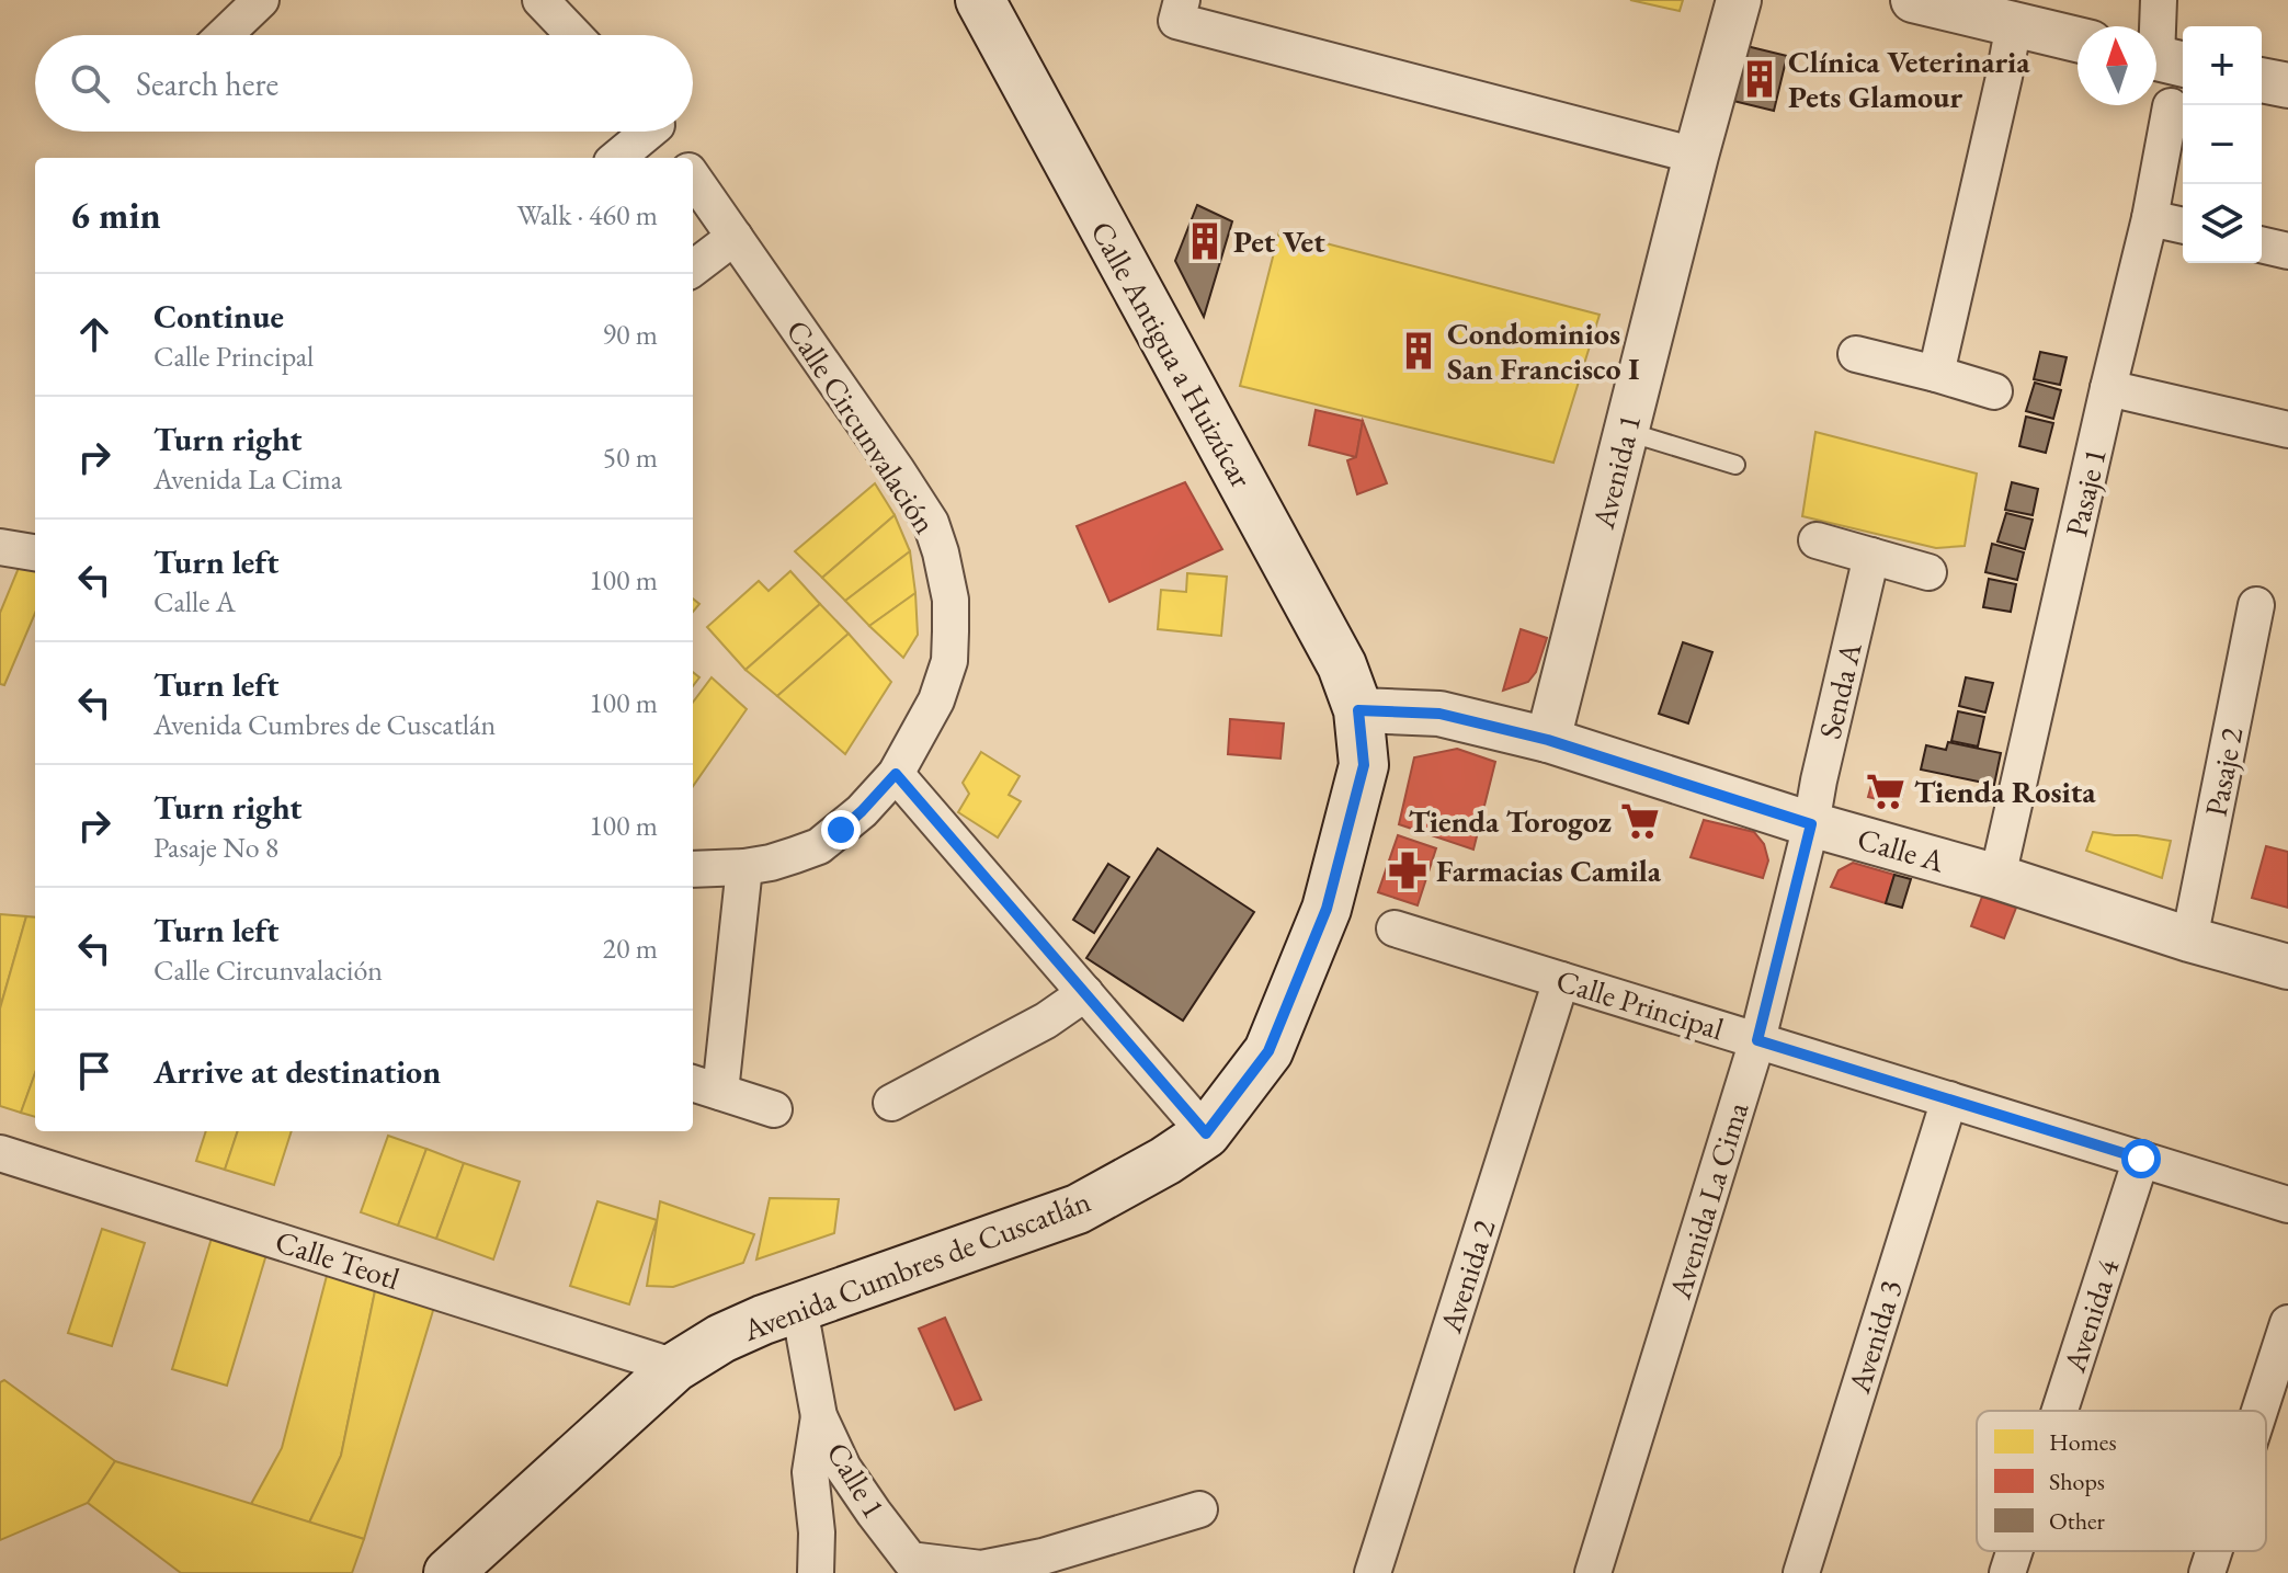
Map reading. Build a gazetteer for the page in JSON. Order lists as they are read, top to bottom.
{
  "streets": {
    "main road": ["Calle Antigua a Huizúcar", "Avenida Cumbres de Cuscatlán"],
    "street": [
      "Calle Circunvalación",
      "Avenida 1",
      "Pasaje 1",
      "Senda A",
      "Pasaje 2",
      "Calle A",
      "Calle Principal",
      "Avenida La Cima",
      "Calle Teotl",
      "Avenida 2",
      "Avenida 4",
      "Avenida 3",
      "Calle 1"
    ]
  },
  "crossings": [
    ["Calle Antigua a Huizúcar", "Calle A"],
    ["Calle Antigua a Huizúcar", "Avenida Cumbres de Cuscatlán"],
    ["Avenida 1", "Calle A"],
    ["Pasaje 1", "Calle A"],
    ["Senda A", "Calle A"],
    ["Senda A", "Avenida La Cima"],
    ["Pasaje 2", "Calle A"],
    ["Calle A", "Avenida La Cima"],
    ["Calle A", "Avenida Cumbres de Cuscatlán"],
    ["Calle Principal", "Avenida La Cima"],
    ["Calle Principal", "Avenida 2"],
    ["Calle Principal", "Avenida 4"],
    ["Calle Principal", "Avenida 3"],
    ["Calle Teotl", "Avenida Cumbres de Cuscatlán"],
    ["Avenida Cumbres de Cuscatlán", "Calle 1"]
  ],
  "places": {
    "building": ["Clínica Veterinaria Pets Glamour", "Pet Vet", "Condominios San Francisco I"],
    "supermarket": ["Tienda Rosita", "Tienda Torogoz"],
    "pharmacy": ["Farmacias Camila"]
  },
  "legend": ["Homes", "Shops", "Other"],
  "north": "top",
  "page": {
    "map_buttons": ["+", "−"],
    "search": "Search here",
    "heading": ["6 min", "Walk · 460 m"],
    "list": [
      ["Continue", "Calle Principal", "90 m"],
      ["Turn right", "Avenida La Cima", "50 m"],
      ["Turn left", "Calle A", "100 m"],
      ["Turn left", "Avenida Cumbres de Cuscatlán", "100 m"],
      ["Turn right", "Pasaje No 8", "100 m"],
      ["Turn left", "Calle Circunvalación", "20 m"],
      "Arrive at destination"
    ]
  }
}
